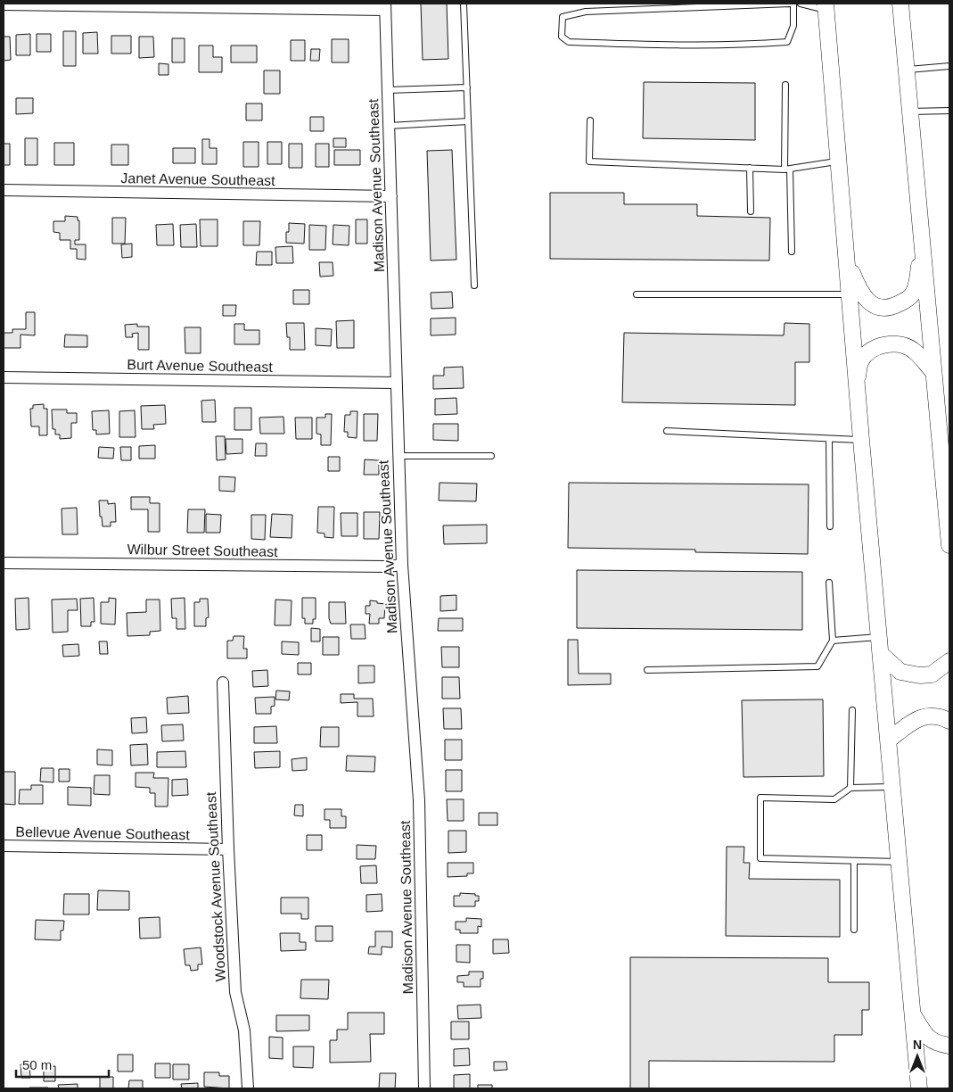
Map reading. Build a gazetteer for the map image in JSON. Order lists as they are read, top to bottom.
{
  "streets": {
    "street": [
      "Janet Avenue Southeast",
      "Madison Avenue Southeast",
      "Burt Avenue Southeast",
      "Wilbur Street Southeast",
      "Bellevue Avenue Southeast",
      "Woodstock Avenue Southeast"
    ]
  },
  "crossings": [
    ["Janet Avenue Southeast", "Madison Avenue Southeast"],
    ["Madison Avenue Southeast", "Burt Avenue Southeast"],
    ["Madison Avenue Southeast", "Wilbur Street Southeast"],
    ["Bellevue Avenue Southeast", "Woodstock Avenue Southeast"]
  ],
  "scale_bar": "50 m",
  "north": "top"
}
